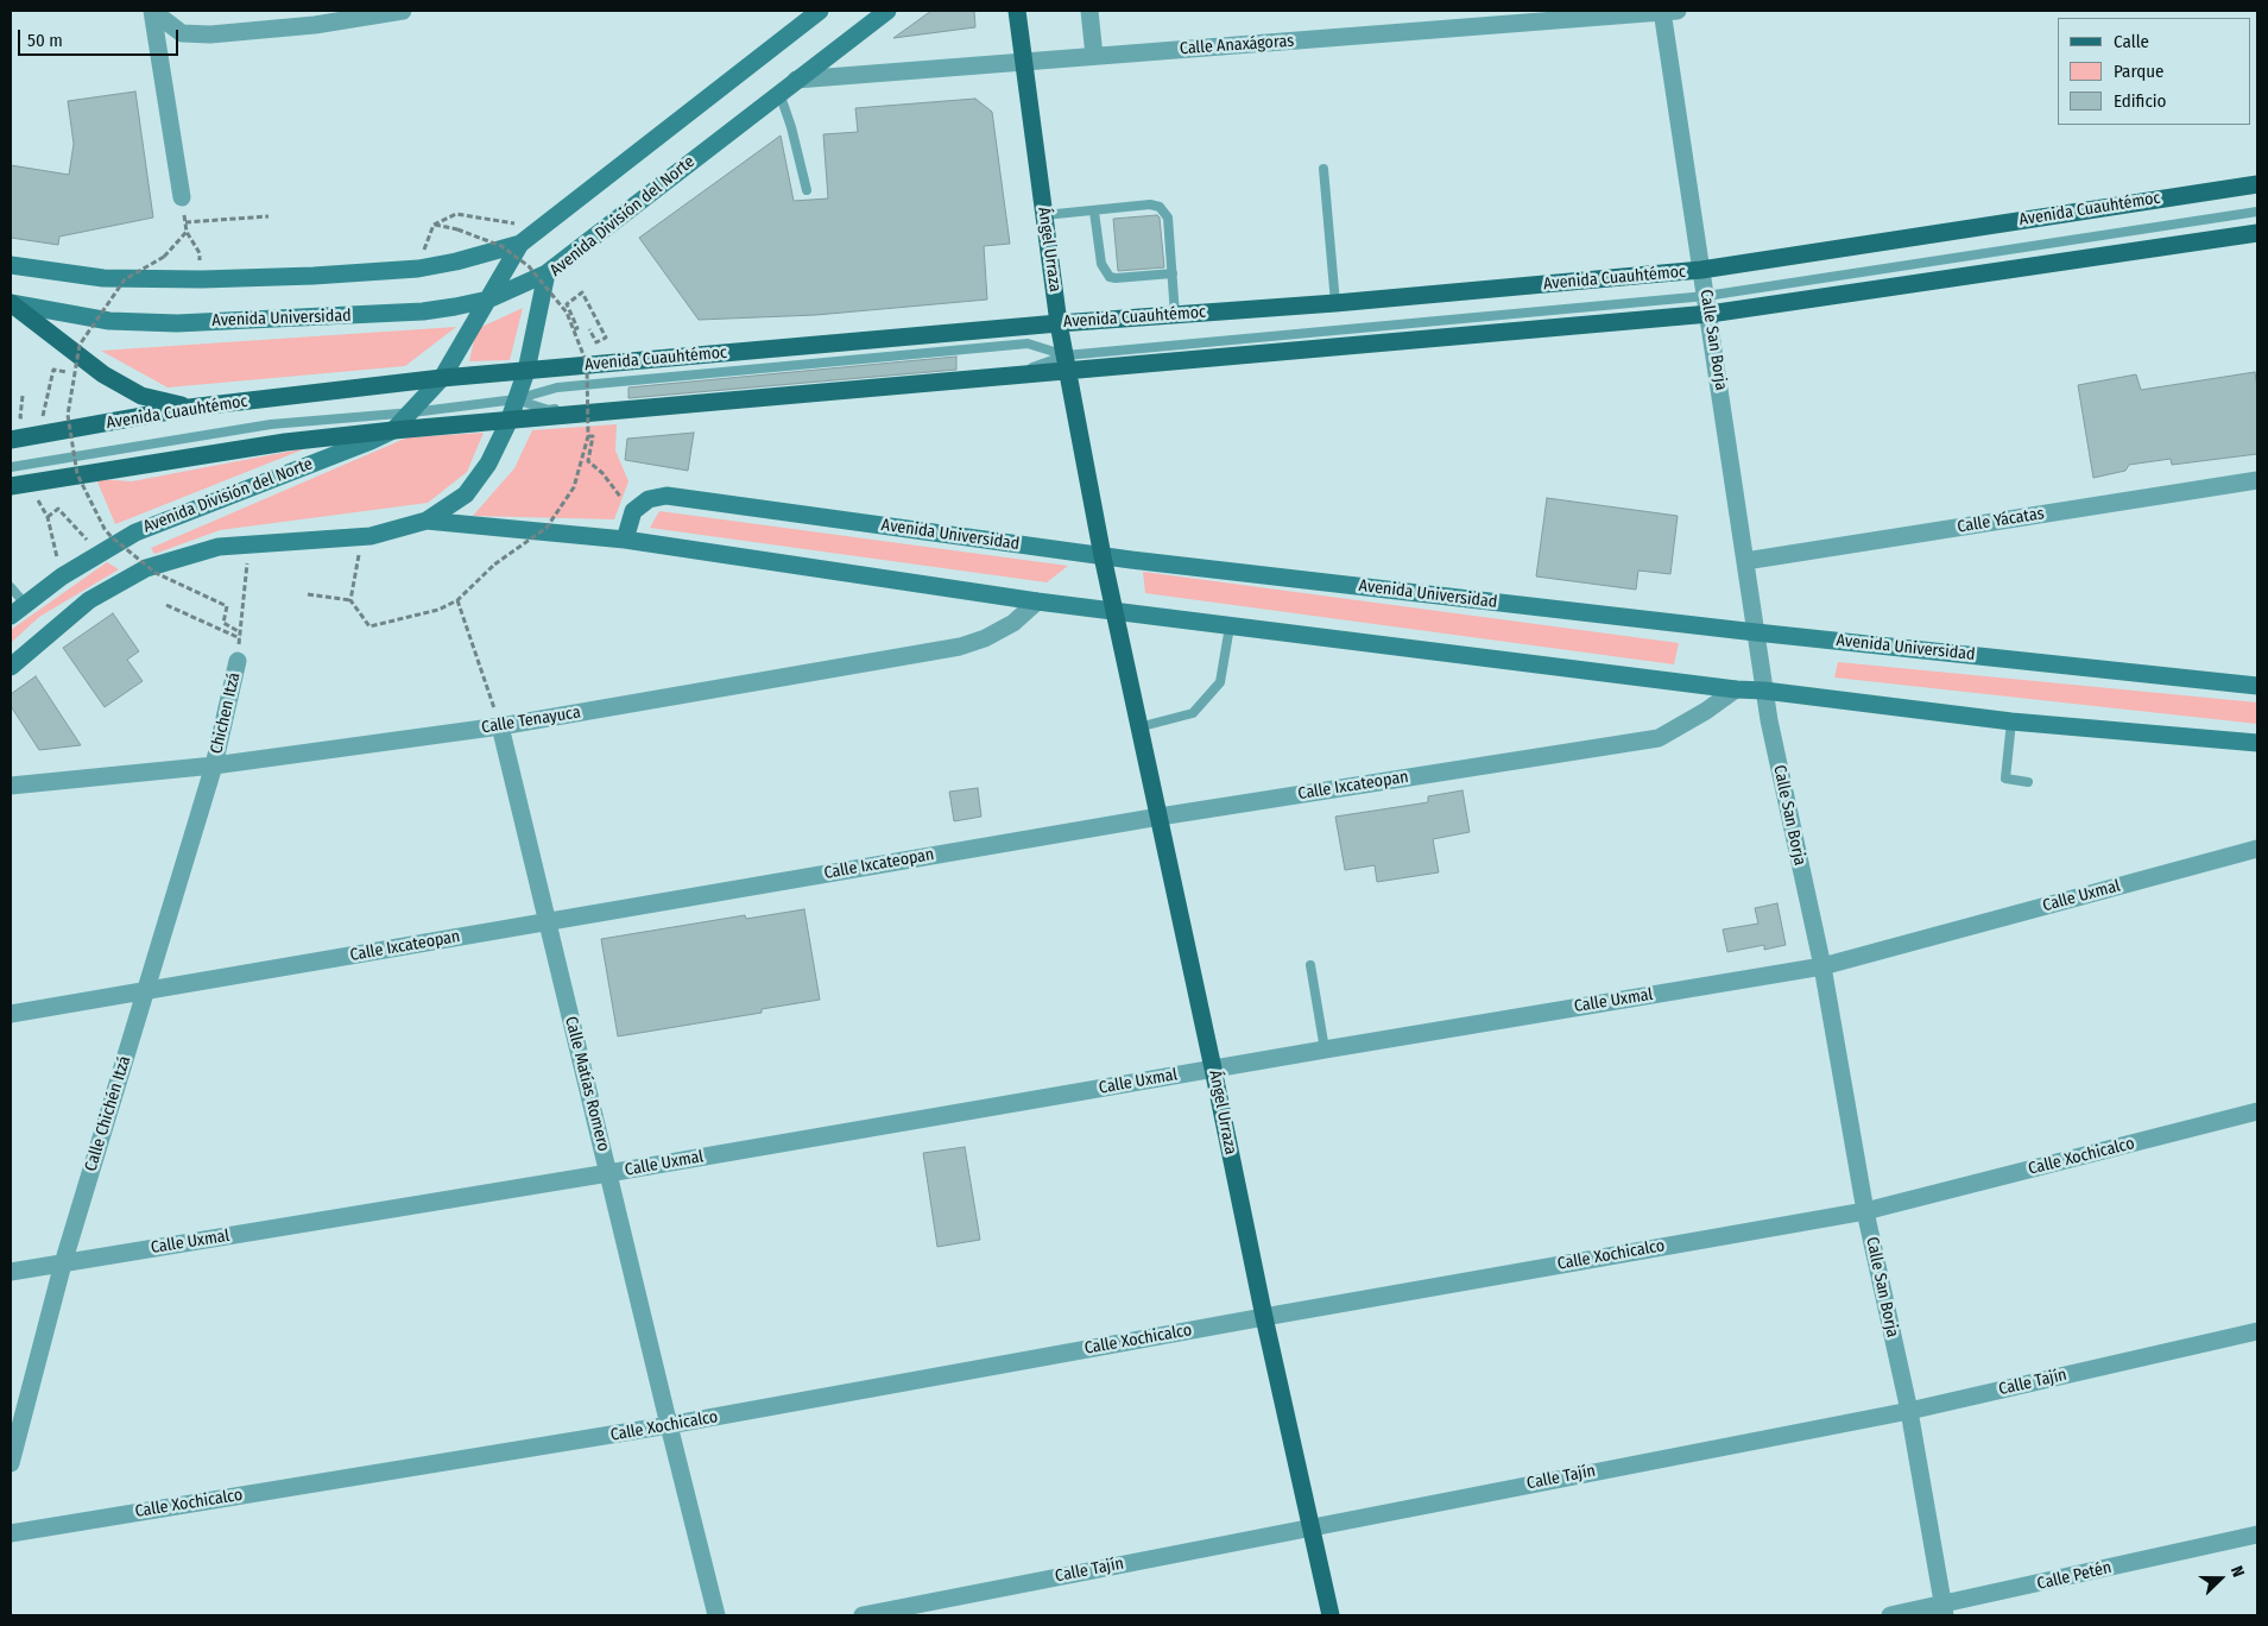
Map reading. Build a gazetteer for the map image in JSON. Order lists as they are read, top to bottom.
{
  "streets": {
    "main road": [
      "Avenida Cuauhtémoc",
      "Avenida División del Norte",
      "Ángel Urraza",
      "Avenida Universidad"
    ],
    "street": [
      "Calle Anaxágoras",
      "Calle San Borja",
      "Calle Yácatas",
      "Chichen Itzá",
      "Calle Tenayuca",
      "Calle Ixcateopan",
      "Calle Uxmal",
      "Calle Matías Romero",
      "Calle Chichén Itzá",
      "Calle Xochicalco",
      "Calle Tajín",
      "Calle Petén"
    ]
  },
  "crossings": [
    ["Calle Anaxágoras", "Avenida División del Norte"],
    ["Calle Anaxágoras", "Ángel Urraza"],
    ["Calle Anaxágoras", "Calle San Borja"],
    ["Avenida Cuauhtémoc", "Avenida División del Norte"],
    ["Avenida Cuauhtémoc", "Ángel Urraza"],
    ["Avenida Cuauhtémoc", "Calle San Borja"],
    ["Avenida División del Norte", "Avenida Universidad"],
    ["Ángel Urraza", "Avenida Universidad"],
    ["Ángel Urraza", "Calle Ixcateopan"],
    ["Ángel Urraza", "Calle Uxmal"],
    ["Ángel Urraza", "Calle Xochicalco"],
    ["Ángel Urraza", "Calle Tajín"],
    ["Avenida Universidad", "Calle San Borja"],
    ["Calle San Borja", "Calle Yácatas"],
    ["Calle San Borja", "Calle Uxmal"],
    ["Calle San Borja", "Calle Xochicalco"],
    ["Calle San Borja", "Calle Tajín"],
    ["Calle San Borja", "Calle Petén"],
    ["Chichen Itzá", "Calle Tenayuca"],
    ["Chichen Itzá", "Calle Chichén Itzá"],
    ["Calle Tenayuca", "Calle Matías Romero"],
    ["Calle Tenayuca", "Calle Chichén Itzá"],
    ["Calle Ixcateopan", "Calle Matías Romero"],
    ["Calle Ixcateopan", "Calle Chichén Itzá"],
    ["Calle Uxmal", "Calle Matías Romero"],
    ["Calle Uxmal", "Calle Chichén Itzá"],
    ["Calle Matías Romero", "Calle Xochicalco"]
  ],
  "legend": ["Calle", "Parque", "Edificio"],
  "scale_bar": "50 m",
  "north": "right"
}
